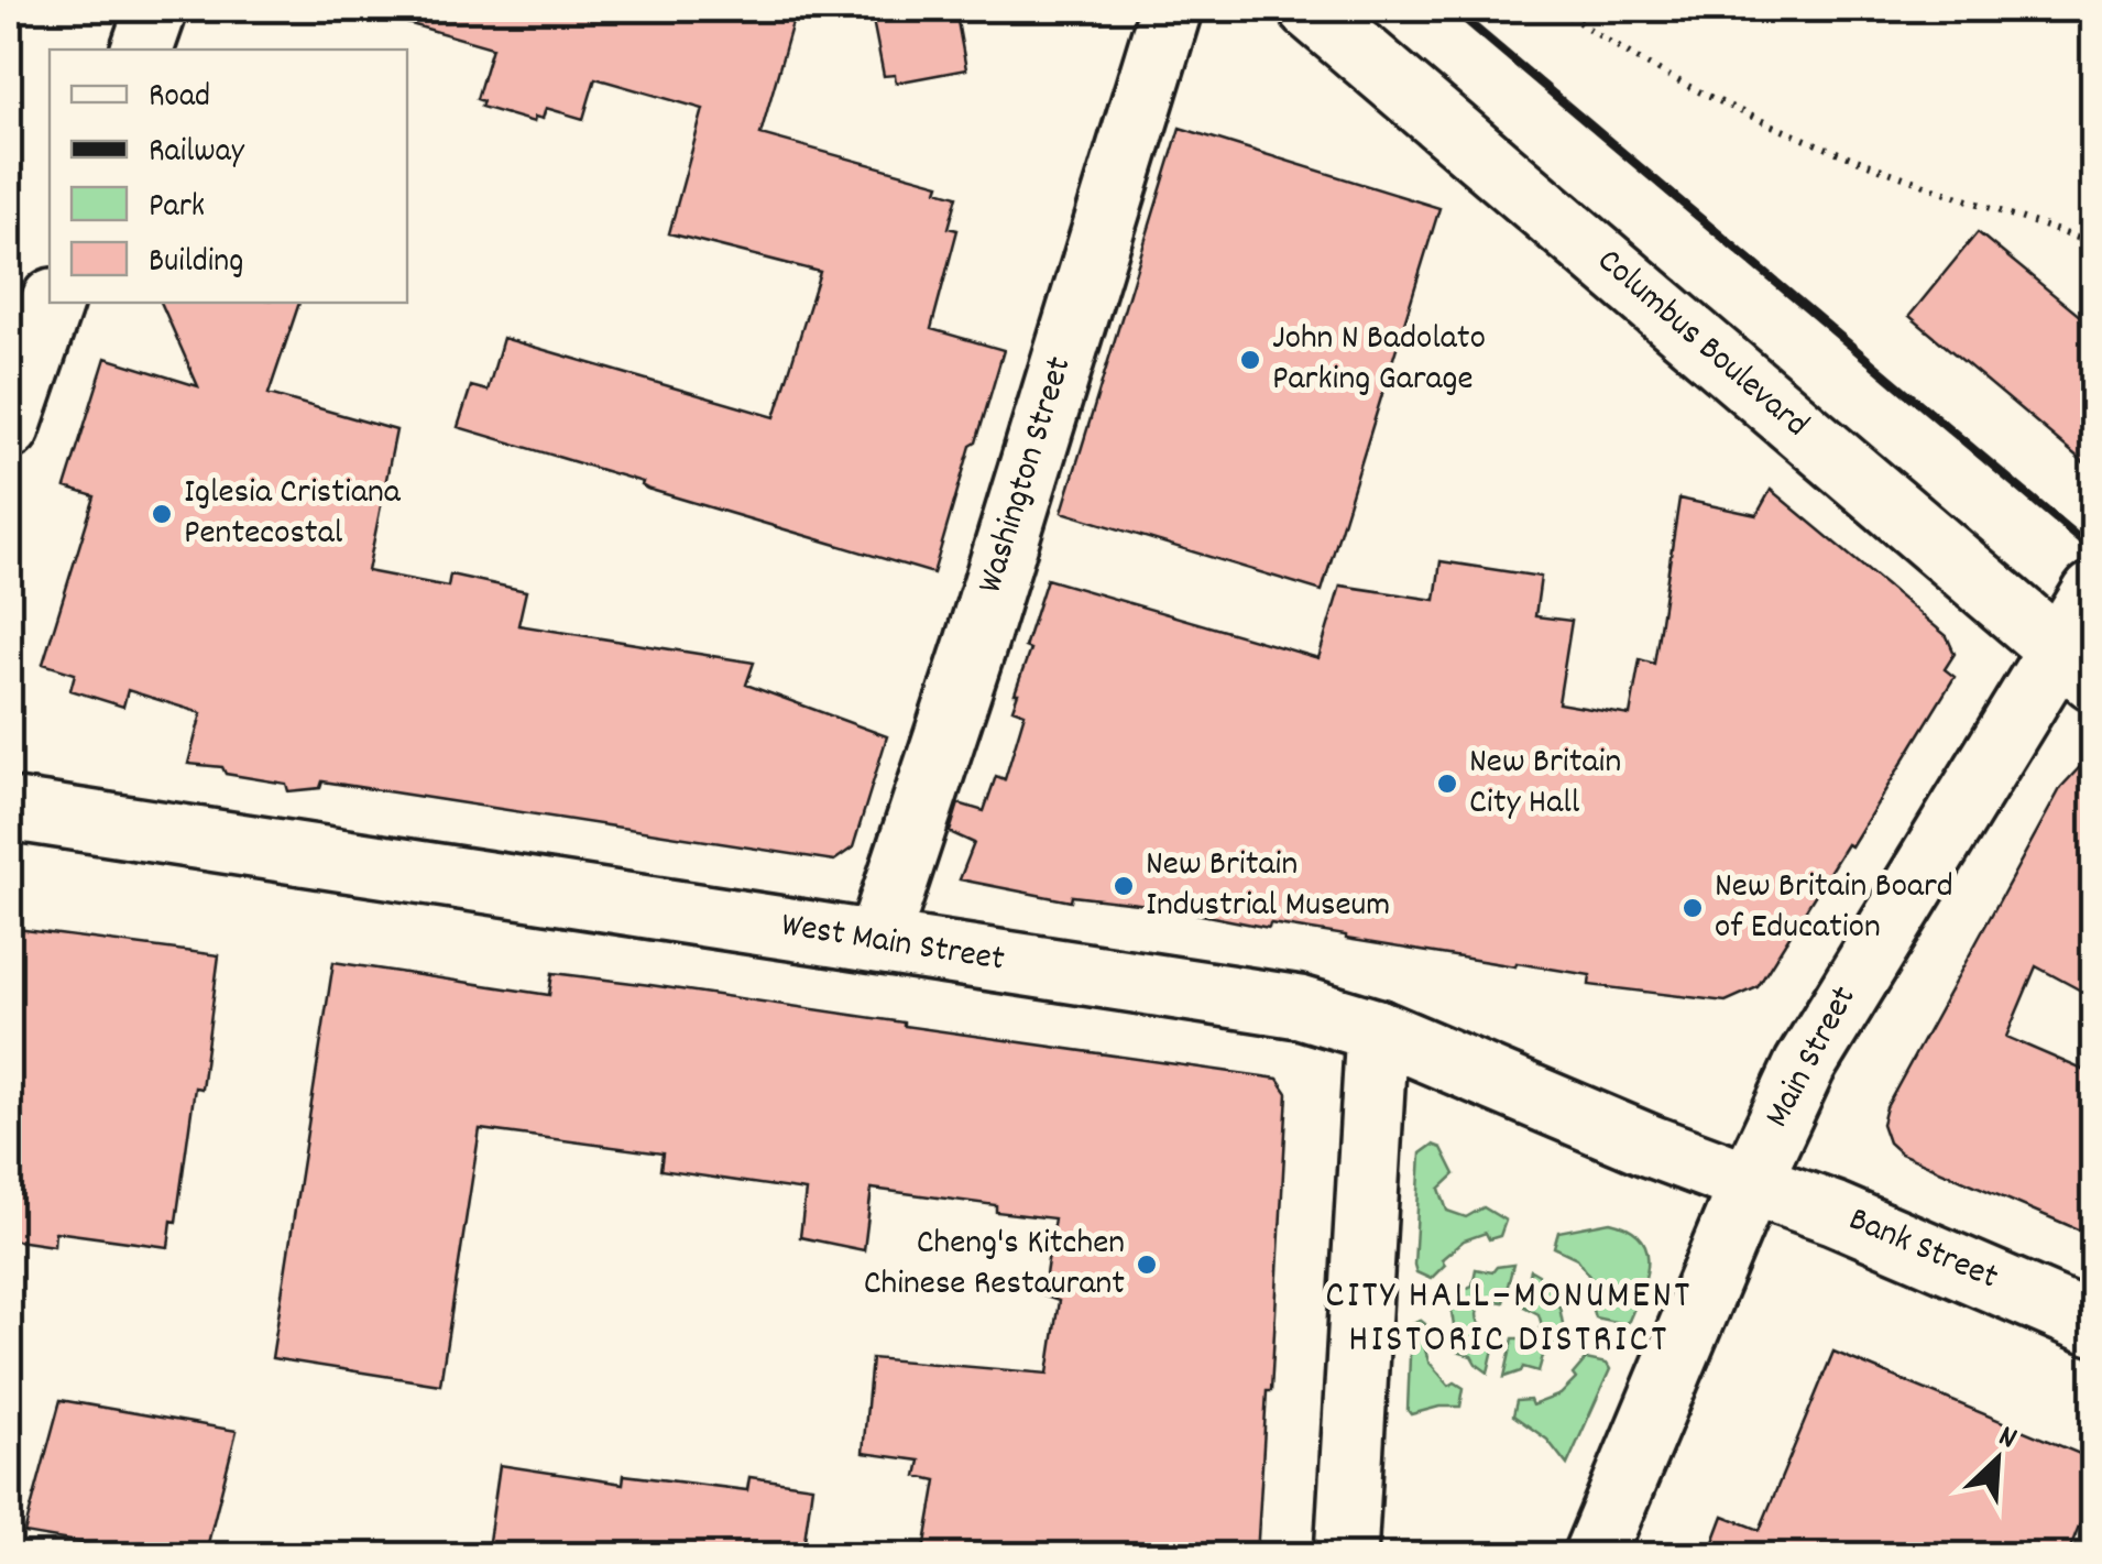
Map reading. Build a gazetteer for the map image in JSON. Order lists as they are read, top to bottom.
{
  "streets": {
    "main road": [
      "Columbus Boulevard",
      "Washington Street",
      "West Main Street",
      "Main Street",
      "Bank Street"
    ]
  },
  "crossings": [
    ["Columbus Boulevard", "Main Street"],
    ["Washington Street", "West Main Street"],
    ["West Main Street", "Main Street"],
    ["West Main Street", "Bank Street"],
    ["Main Street", "Bank Street"]
  ],
  "districts": ["CITY HALL–MONUMENT HISTORIC DISTRICT"],
  "places": [
    "John N Badolato Parking Garage",
    "Iglesia Cristiana Pentecostal",
    "New Britain City Hall",
    "New Britain Industrial Museum",
    "New Britain Board of Education",
    "Cheng's Kitchen Chinese Restaurant"
  ],
  "legend": [
    "Road",
    "Railway",
    "Park",
    "Building"
  ],
  "north": "top right"
}
